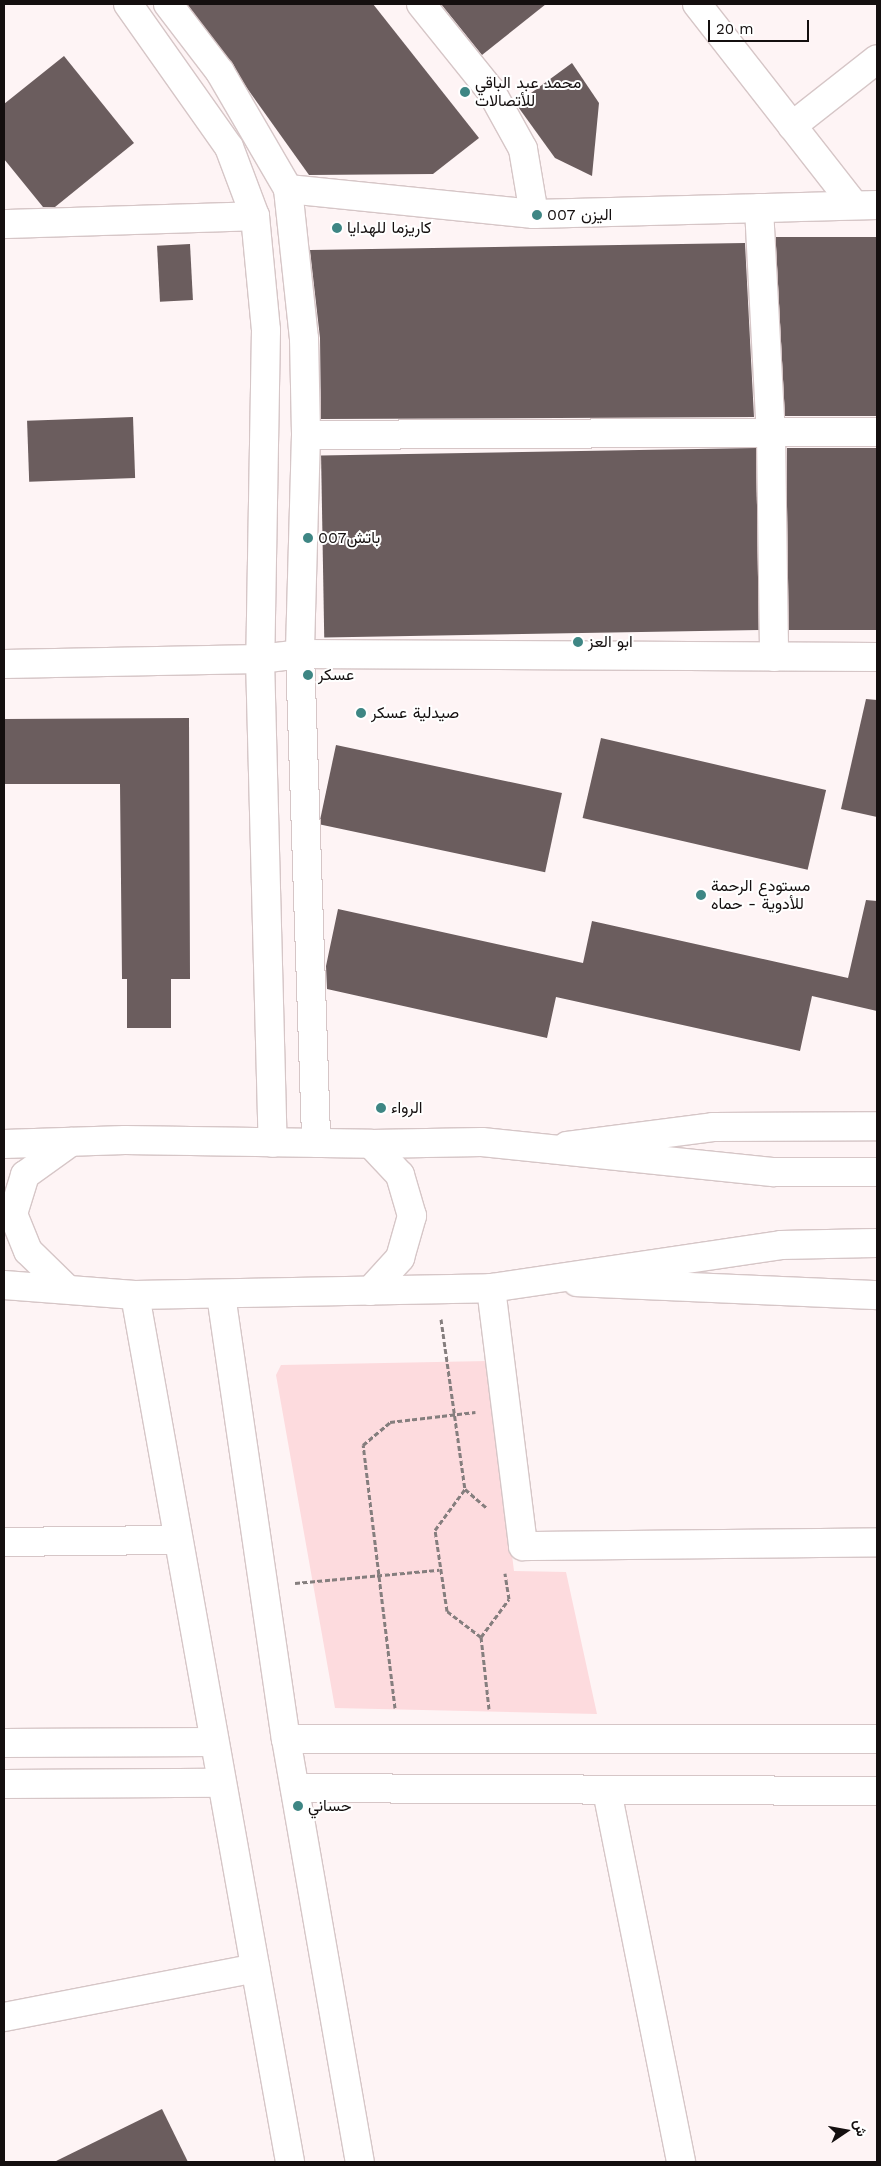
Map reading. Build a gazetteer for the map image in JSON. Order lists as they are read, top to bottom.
{
  "places": [
    "محمد عبد الباقي للأتصالات",
    "اليزن 007",
    "كاريزما للهدايا",
    "باتش007",
    "ابو العز",
    "عسكر",
    "صيدلية عسكر",
    "مستودع الرحمة للأدوية - حماه",
    "الرواء",
    "حساني"
  ],
  "scale_bar": "20 m",
  "north": "right"
}
